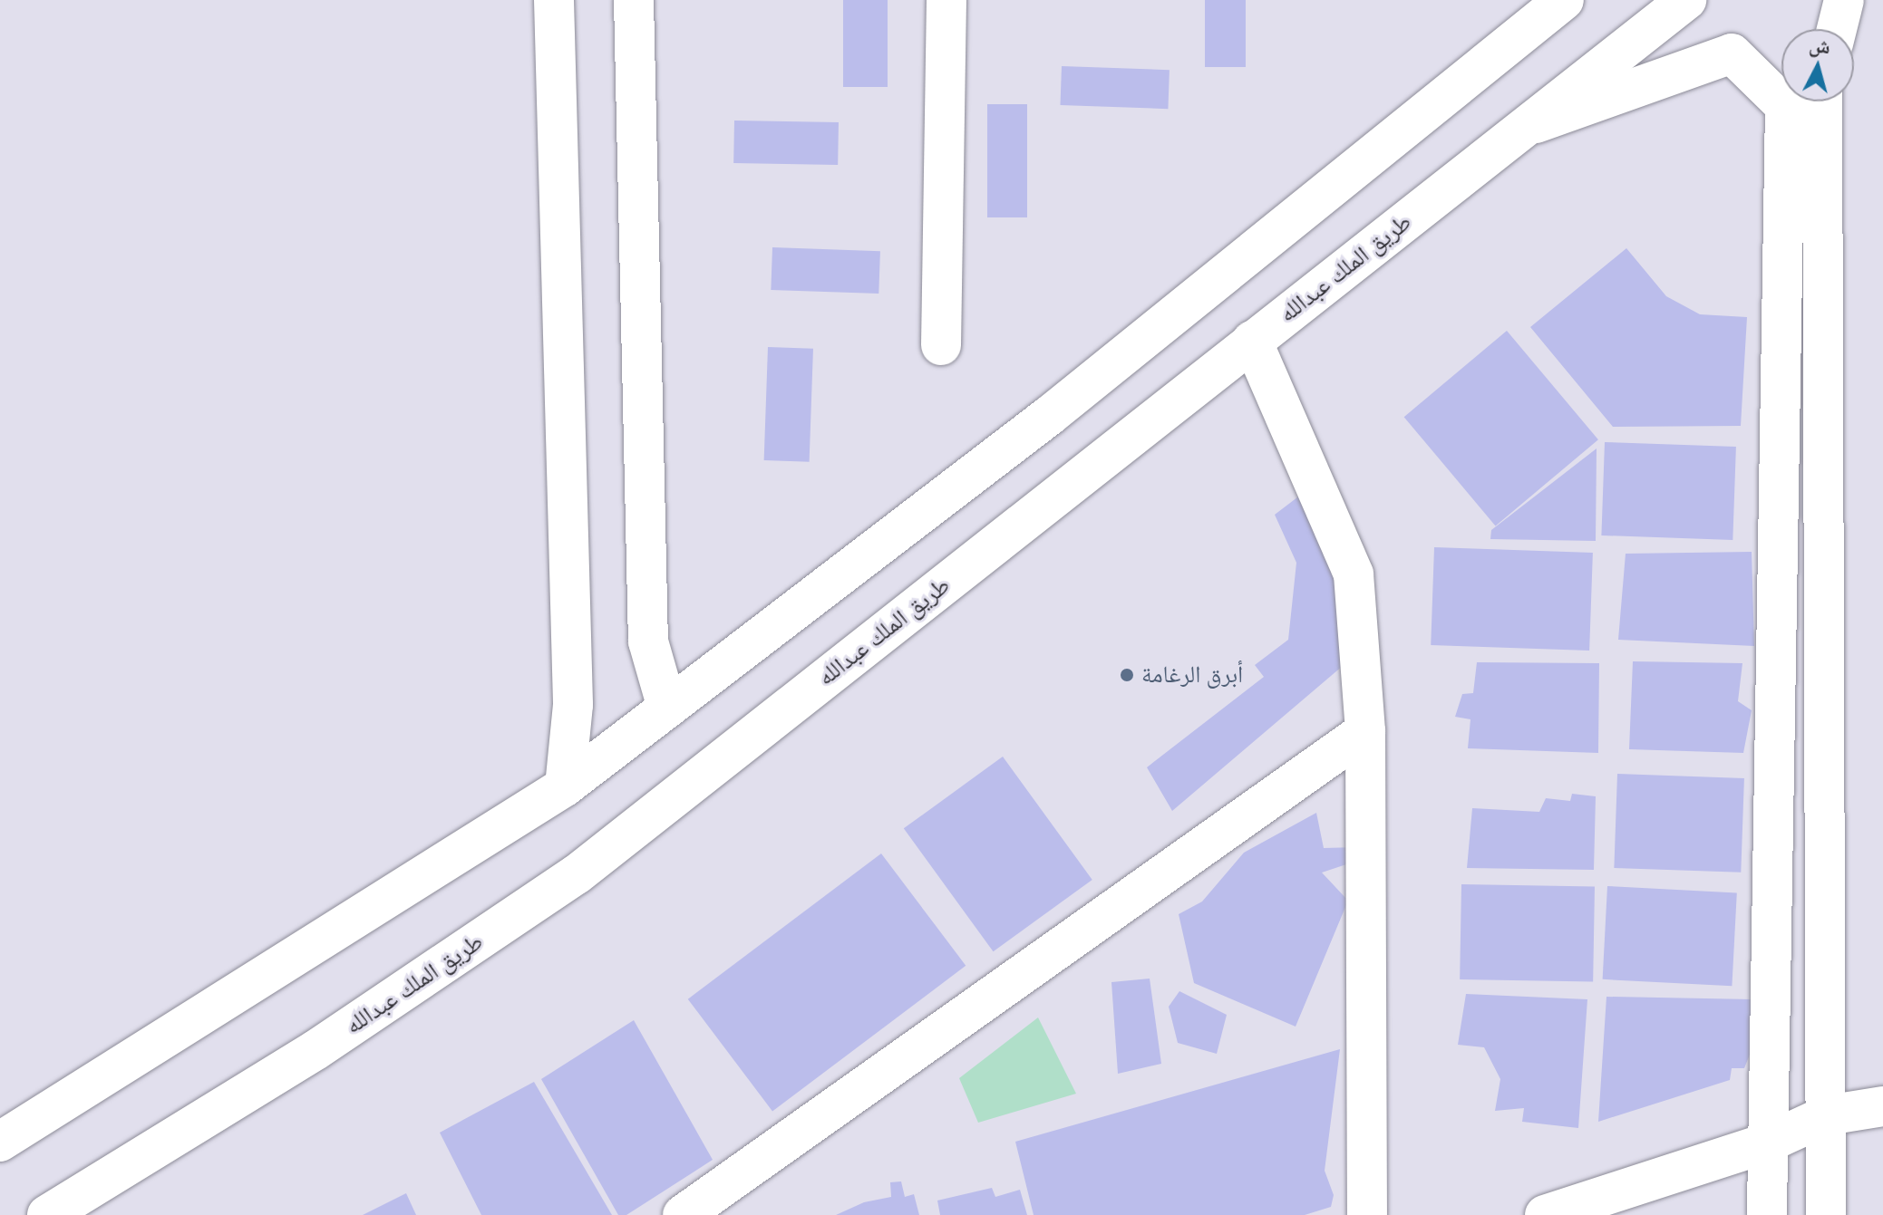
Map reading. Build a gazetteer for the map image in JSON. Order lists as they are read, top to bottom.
{
  "streets": {
    "main road": ["طريق الملك عبدالله"]
  },
  "places": ["أبرق الرغامة"],
  "north": "top"
}
